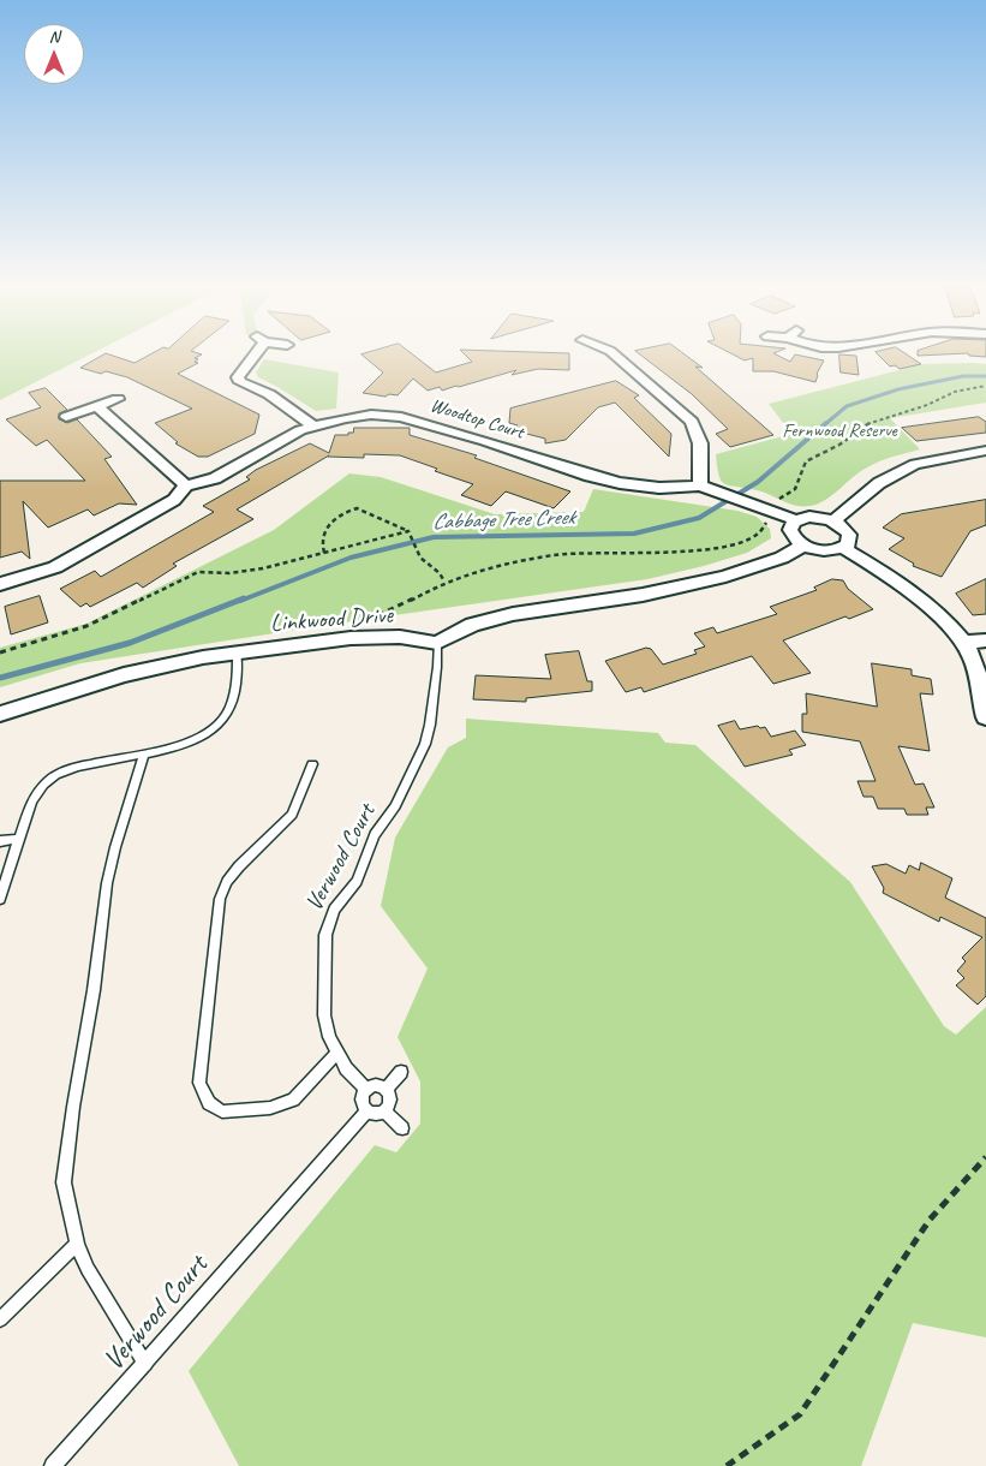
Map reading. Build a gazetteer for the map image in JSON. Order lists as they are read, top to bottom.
{
  "streets": {
    "street": ["Woodtop Court", "Linkwood Drive"],
    "lane": ["Verwood Court"]
  },
  "crossings": [
    ["Linkwood Drive", "Verwood Court"]
  ],
  "water": ["Cabbage Tree Creek"],
  "parks": ["Fernwood Reserve"],
  "north": "top"
}
